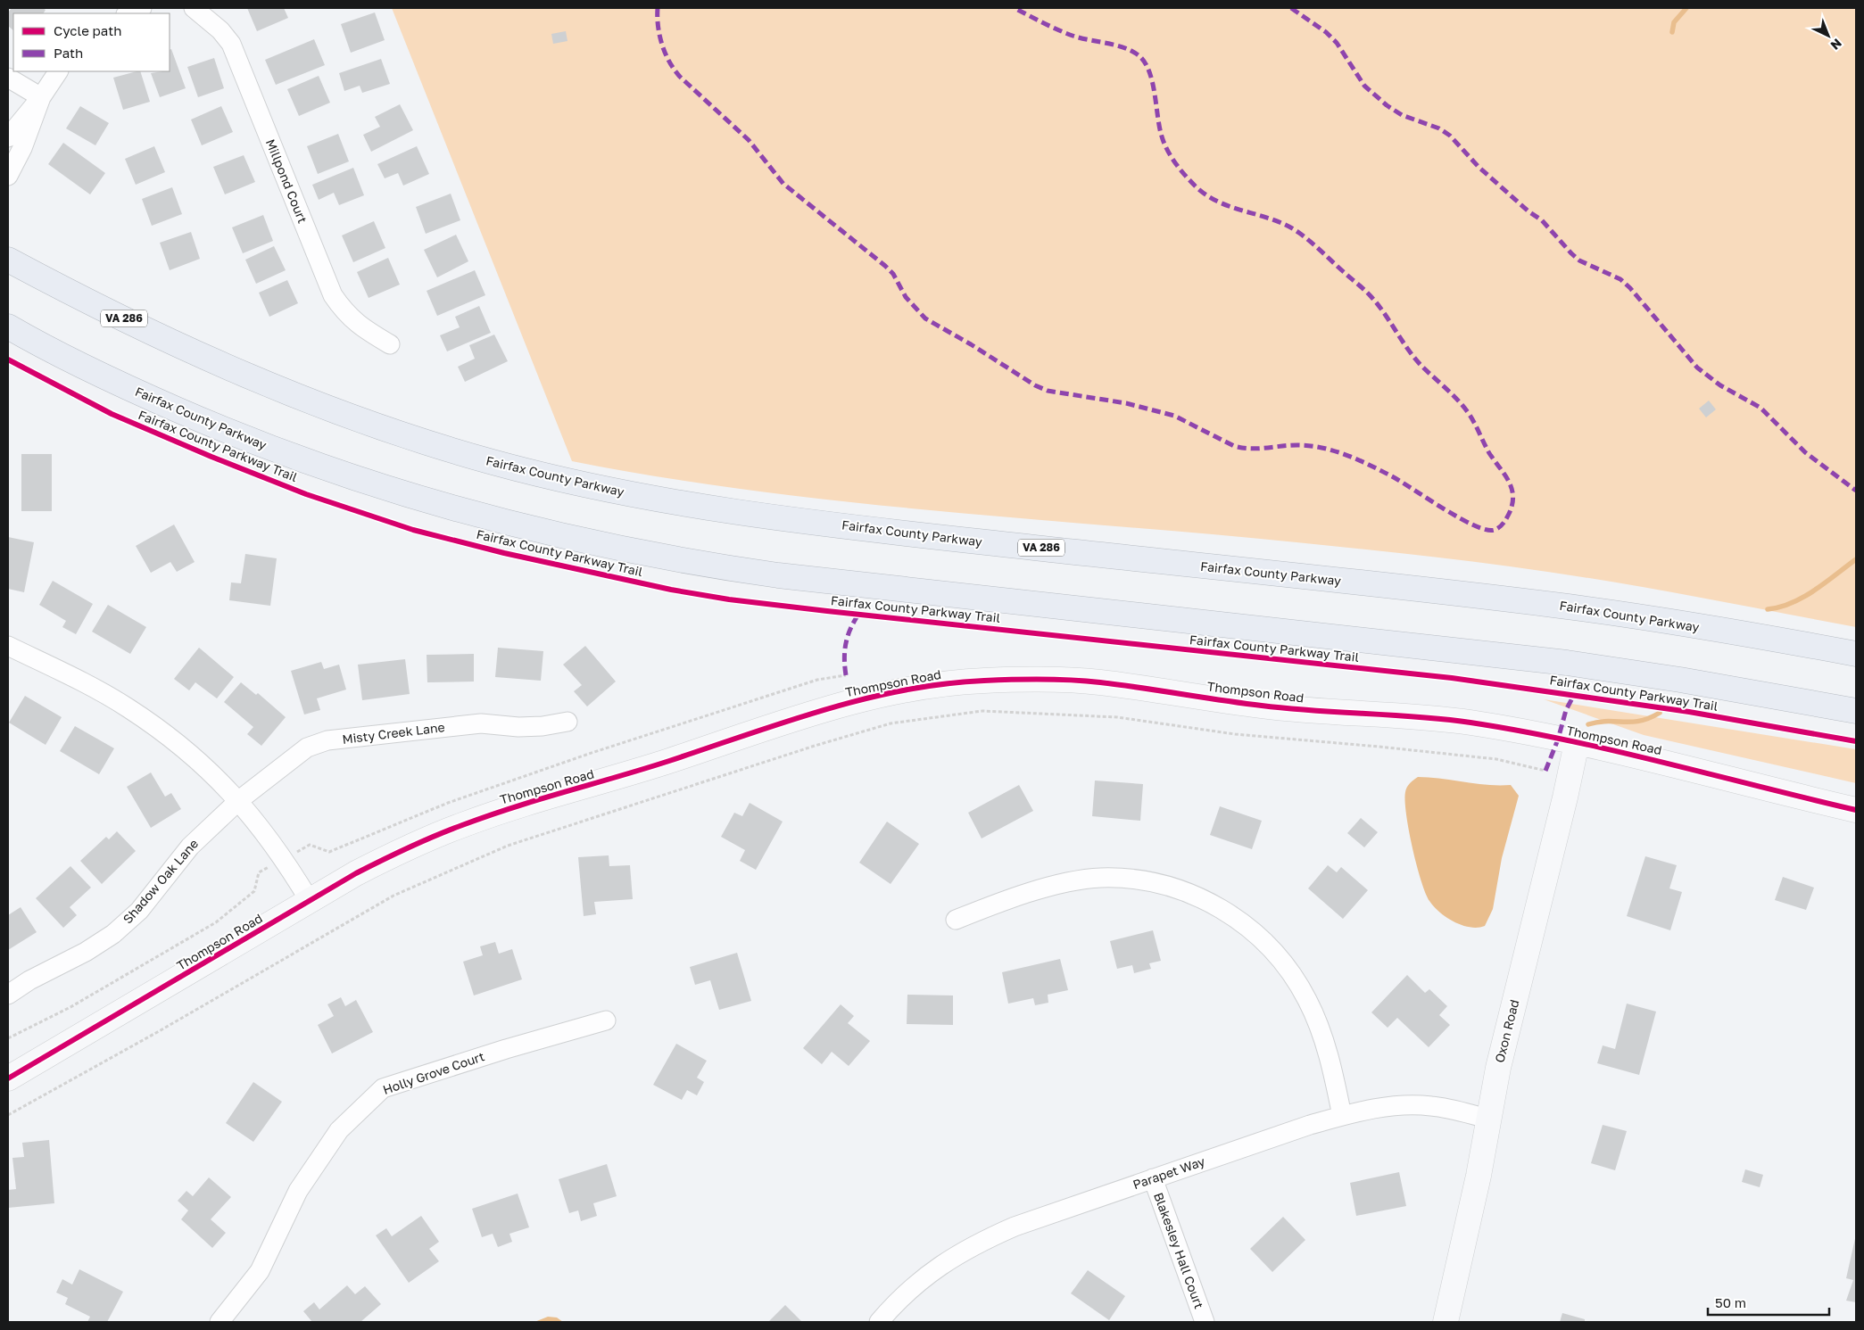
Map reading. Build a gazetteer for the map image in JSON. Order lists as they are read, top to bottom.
{
  "streets": {
    "highway": ["VA 286", "Fairfax County Parkway"],
    "street": [
      "Millpond Court",
      "Thompson Road",
      "Misty Creek Lane",
      "Shadow Oak Lane",
      "Oxon Road",
      "Holly Grove Court",
      "Parapet Way",
      "Blakesley Hall Court"
    ],
    "cycle path": ["Fairfax County Parkway Trail"]
  },
  "crossings": [
    ["Thompson Road", "Oxon Road"],
    ["Misty Creek Lane", "Shadow Oak Lane"],
    ["Oxon Road", "Parapet Way"],
    ["Parapet Way", "Blakesley Hall Court"]
  ],
  "legend": ["Cycle path", "Path"],
  "scale_bar": "50 m",
  "north": "bottom right"
}
